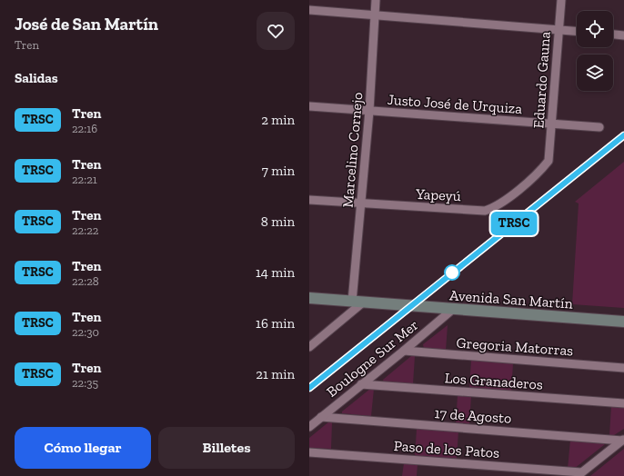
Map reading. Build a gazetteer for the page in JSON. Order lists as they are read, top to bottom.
{
  "streets": {
    "main road": ["Avenida San Martín"],
    "street": [
      "Eduardo Gauna",
      "Justo José de Urquiza",
      "Marcelino Cornejo",
      "Yapeyú",
      "Gregoria Matorras",
      "Boulogne Sur Mer",
      "Los Granaderos",
      "17 de Agosto",
      "Paso de los Patos"
    ]
  },
  "crossings": [
    ["Eduardo Gauna", "Justo José de Urquiza"],
    ["Eduardo Gauna", "Yapeyú"],
    ["Justo José de Urquiza", "Marcelino Cornejo"],
    ["Marcelino Cornejo", "Yapeyú"],
    ["Marcelino Cornejo", "Avenida San Martín"],
    ["Avenida San Martín", "Boulogne Sur Mer"],
    ["Gregoria Matorras", "Boulogne Sur Mer"],
    ["Boulogne Sur Mer", "Los Granaderos"],
    ["Boulogne Sur Mer", "17 de Agosto"]
  ],
  "page": {
    "heading": [
      ["José de San Martín", "Tren"],
      "Salidas"
    ],
    "on_map": "TRSC",
    "list": [
      {
        "mark": "TRSC",
        "name": "Tren",
        "note": "22:16",
        "value": "2 min"
      },
      {
        "mark": "TRSC",
        "name": "Tren",
        "note": "22:21",
        "value": "7 min"
      },
      {
        "mark": "TRSC",
        "name": "Tren",
        "note": "22:22",
        "value": "8 min"
      },
      {
        "mark": "TRSC",
        "name": "Tren",
        "note": "22:28",
        "value": "14 min"
      },
      {
        "mark": "TRSC",
        "name": "Tren",
        "note": "22:30",
        "value": "16 min"
      },
      {
        "mark": "TRSC",
        "name": "Tren",
        "note": "22:35",
        "value": "21 min"
      }
    ],
    "buttons": ["Cómo llegar", "Billetes"]
  }
}
